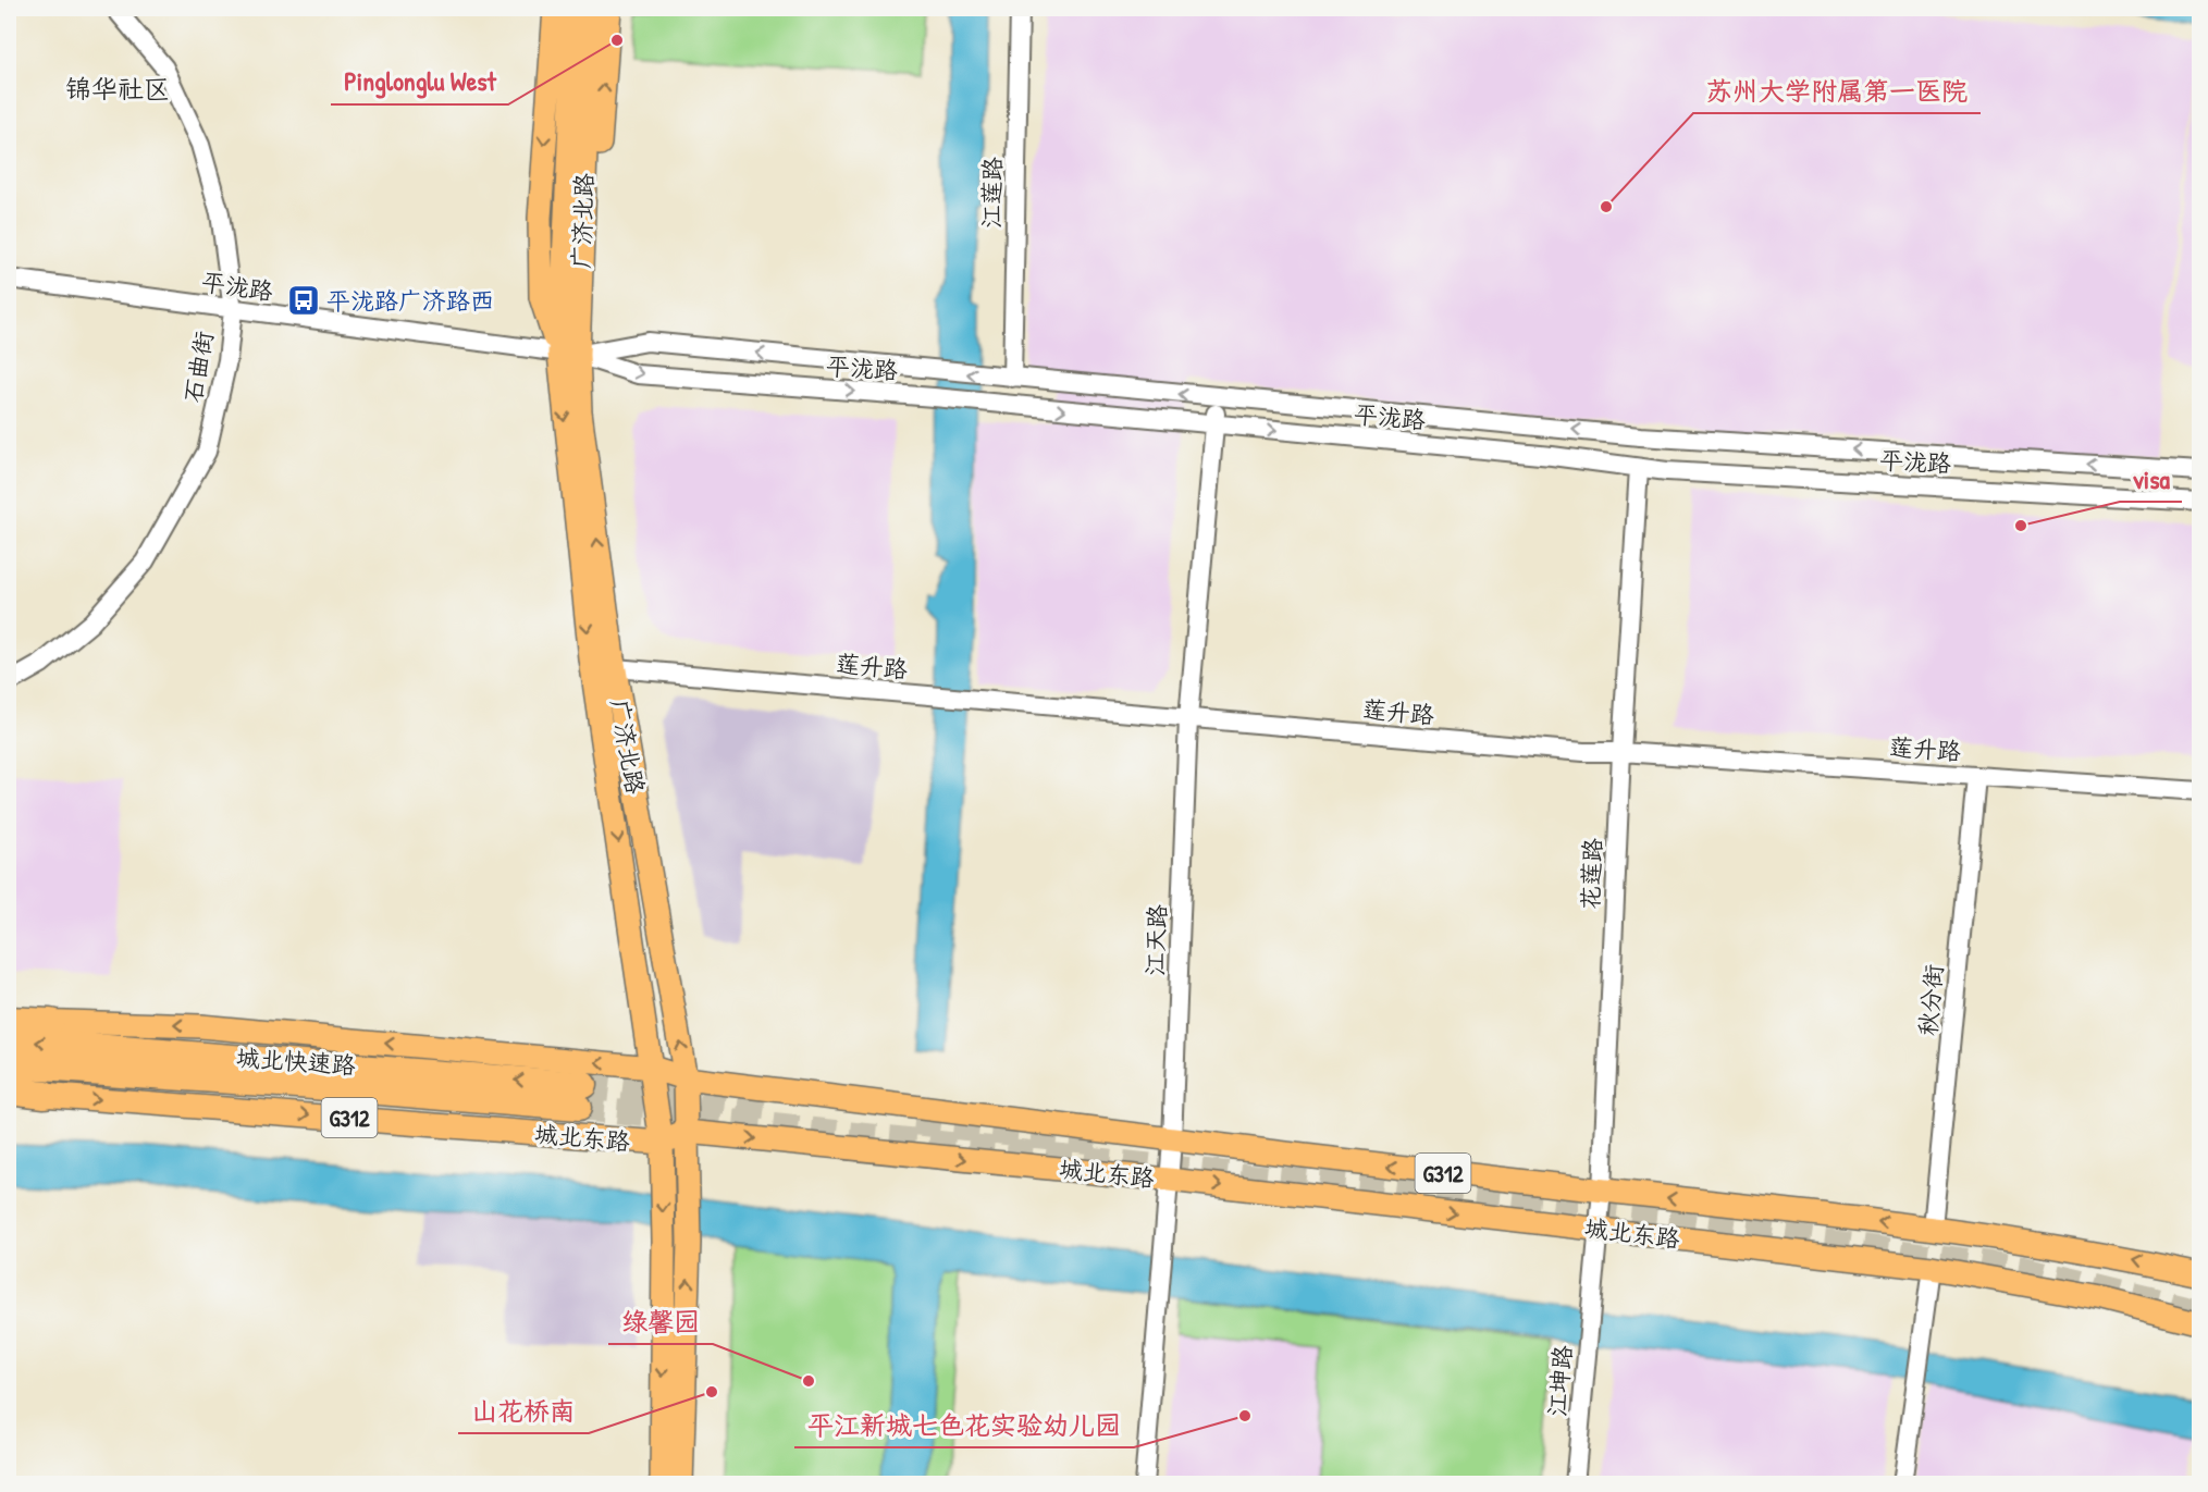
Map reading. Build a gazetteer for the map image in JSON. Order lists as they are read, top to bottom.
{
  "streets": {
    "highway": ["城北快速路"],
    "main road": ["广济北路", "G312", "城北东路"],
    "street": [
      "江莲路",
      "平泷路",
      "石曲街",
      "莲升路",
      "花莲路",
      "江天路",
      "秋分街",
      "江坤路"
    ]
  },
  "crossings": [
    ["江莲路", "平泷路"],
    ["广济北路", "平泷路"],
    ["广济北路", "莲升路"],
    ["广济北路", "城北东路"],
    ["平泷路", "石曲街"],
    ["平泷路", "花莲路"],
    ["平泷路", "江天路"],
    ["莲升路", "花莲路"],
    ["莲升路", "江天路"],
    ["莲升路", "秋分街"],
    ["花莲路", "城北东路"],
    ["花莲路", "江坤路"],
    ["江天路", "城北东路"],
    ["秋分街", "城北东路"]
  ],
  "districts": ["锦华社区"],
  "places": {
    "other": [
      "Pinglonglu West",
      "苏州大学附属第一医院",
      "visa",
      "绿馨园",
      "山花桥南",
      "平江新城七色花实验幼儿园"
    ],
    "bus stop": ["平泷路广济路西"]
  }
}
